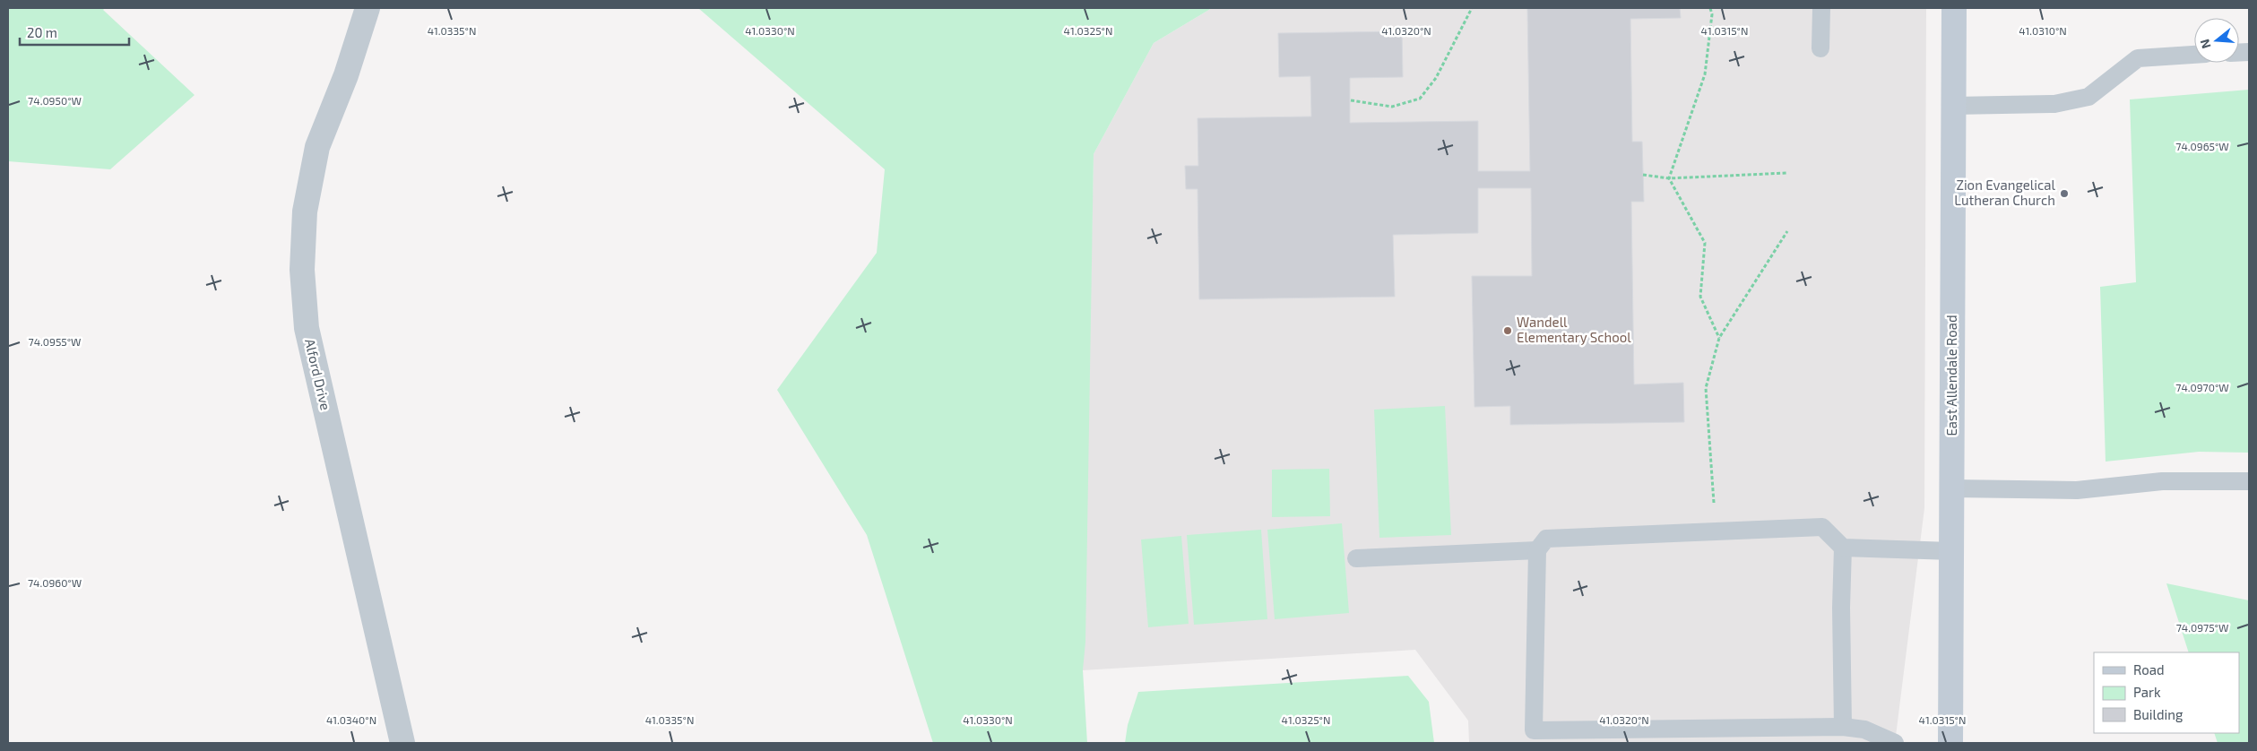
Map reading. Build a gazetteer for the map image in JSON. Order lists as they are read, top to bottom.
{
  "streets": {
    "main road": ["East Allendale Road"],
    "street": ["Alford Drive"]
  },
  "places": ["Zion Evangelical Lutheran Church", "Wandell Elementary School"],
  "legend": ["Road", "Park", "Building"],
  "scale_bar": "20 m",
  "north": "left",
  "coordinates": [
    "41.0335°N",
    "41.0330°N",
    "41.0325°N",
    "41.0320°N",
    "41.0315°N",
    "41.0310°N",
    "74.0950°W",
    "74.0965°W",
    "74.0955°W",
    "74.0970°W",
    "74.0960°W",
    "74.0975°W",
    "41.0340°N"
  ]
}
